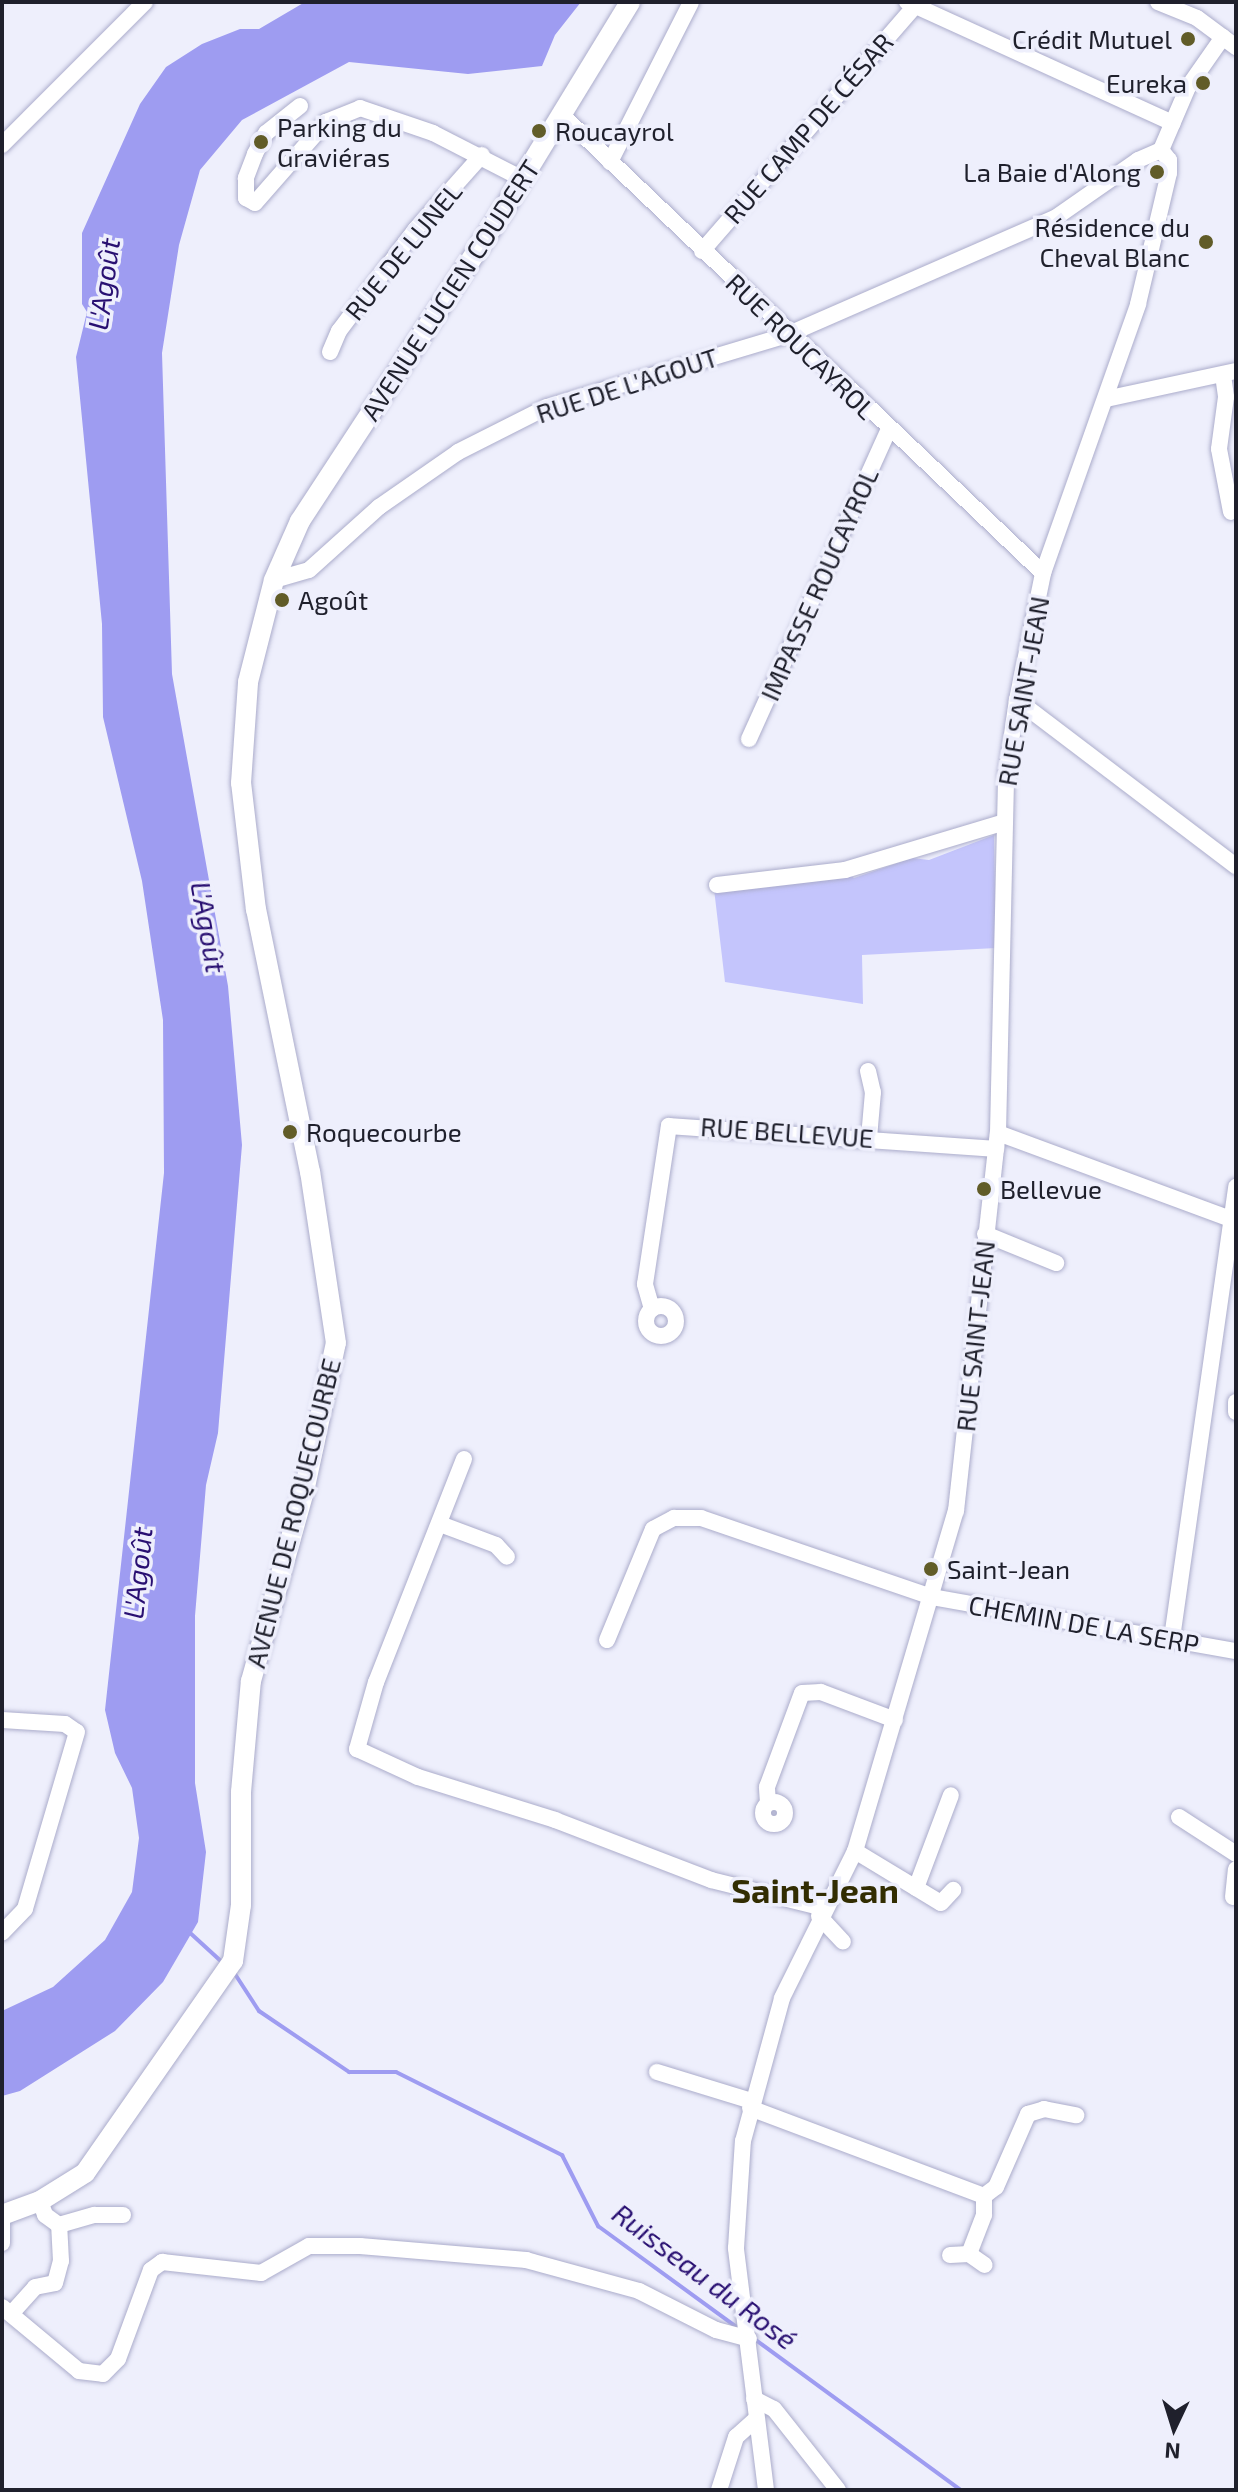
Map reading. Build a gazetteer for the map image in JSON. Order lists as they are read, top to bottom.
{
  "streets": {
    "main road": ["AVENUE LUCIEN COUDERT", "AVENUE DE ROQUECOURBE"],
    "street": [
      "RUE CAMP DE CÉSAR",
      "RUE DE LUNEL",
      "RUE ROUCAYROL",
      "RUE DE L'AGOUT",
      "IMPASSE ROUCAYROL",
      "RUE SAINT-JEAN",
      "RUE BELLEVUE",
      "CHEMIN DE LA SERP"
    ]
  },
  "crossings": [
    ["RUE CAMP DE CÉSAR", "RUE ROUCAYROL"],
    ["AVENUE LUCIEN COUDERT", "RUE ROUCAYROL"],
    ["AVENUE LUCIEN COUDERT", "RUE DE L'AGOUT"],
    ["AVENUE LUCIEN COUDERT", "AVENUE DE ROQUECOURBE"],
    ["RUE ROUCAYROL", "RUE DE L'AGOUT"],
    ["RUE ROUCAYROL", "IMPASSE ROUCAYROL"],
    ["RUE ROUCAYROL", "RUE SAINT-JEAN"],
    ["RUE DE L'AGOUT", "RUE SAINT-JEAN"],
    ["RUE DE L'AGOUT", "AVENUE DE ROQUECOURBE"],
    ["RUE SAINT-JEAN", "RUE BELLEVUE"],
    ["RUE SAINT-JEAN", "CHEMIN DE LA SERP"]
  ],
  "districts": ["Saint-Jean"],
  "water": ["L'Agoût", "Ruisseau du Rosé"],
  "places": [
    "Crédit Mutuel",
    "Eureka",
    "Roucayrol",
    "Parking du Graviéras",
    "La Baie d'Along",
    "Résidence du Cheval Blanc",
    "Agoût",
    "Roquecourbe",
    "Bellevue",
    "Saint-Jean"
  ],
  "north": "bottom"
}
